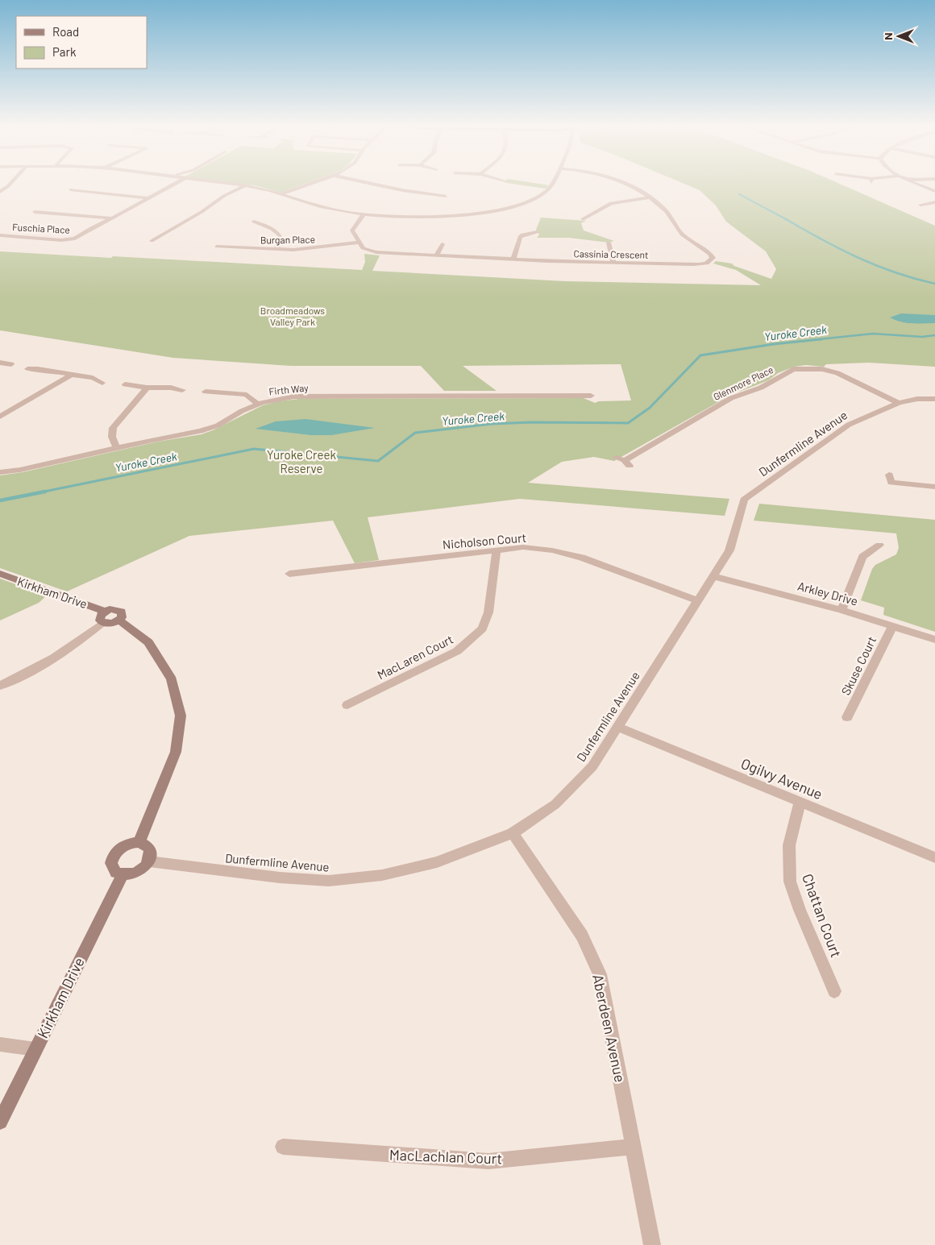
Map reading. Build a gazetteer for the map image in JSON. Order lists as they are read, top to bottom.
{
  "streets": {
    "street": [
      "Fuschia Place",
      "Burgan Place",
      "Cassinia Crescent",
      "Glenmore Place",
      "Firth Way",
      "Dunfermline Avenue",
      "Nicholson Court",
      "Kirkham Drive",
      "Arkley Drive",
      "MacLaren Court",
      "Skuse Court",
      "Ogilvy Avenue",
      "Chattan Court",
      "Aberdeen Avenue",
      "MacLachlan Court"
    ]
  },
  "crossings": [
    ["Burgan Place", "Cassinia Crescent"],
    ["Glenmore Place", "Dunfermline Avenue"],
    ["Dunfermline Avenue", "Nicholson Court"],
    ["Dunfermline Avenue", "Kirkham Drive"],
    ["Dunfermline Avenue", "Arkley Drive"],
    ["Dunfermline Avenue", "Ogilvy Avenue"],
    ["Dunfermline Avenue", "Aberdeen Avenue"],
    ["Nicholson Court", "MacLaren Court"],
    ["Arkley Drive", "Skuse Court"],
    ["Ogilvy Avenue", "Chattan Court"],
    ["Aberdeen Avenue", "MacLachlan Court"]
  ],
  "water": ["Yuroke Creek"],
  "parks": ["Broadmeadows Valley Park", "Yuroke Creek Reserve"],
  "legend": ["Road", "Park"],
  "north": "left"
}
